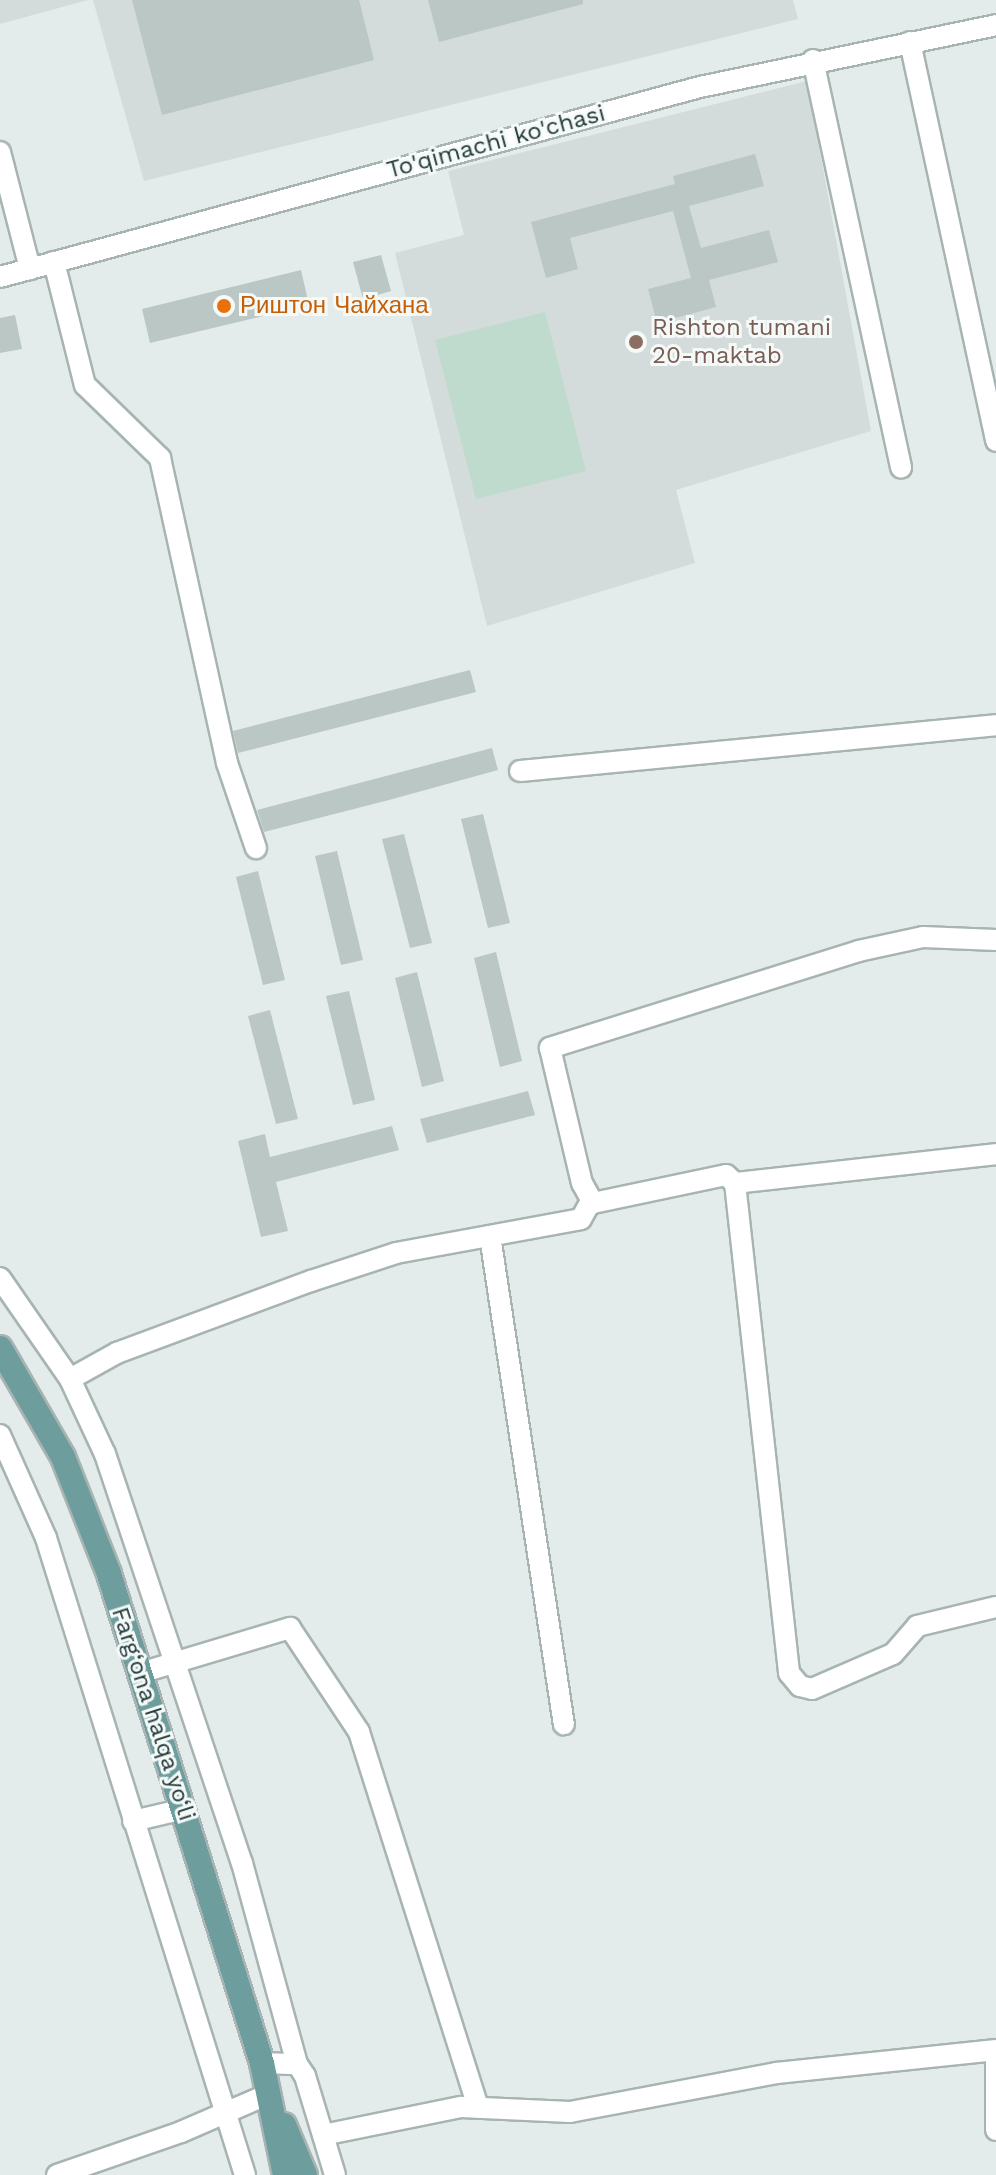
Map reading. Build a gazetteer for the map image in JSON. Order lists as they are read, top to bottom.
{
  "streets": {
    "main road": ["Farg‘ona halqa yo‘li"],
    "street": ["To'qimachi ko'chasi"]
  },
  "places": ["Риштон Чайхана", "Rishton tumani 20-maktab"]
}
